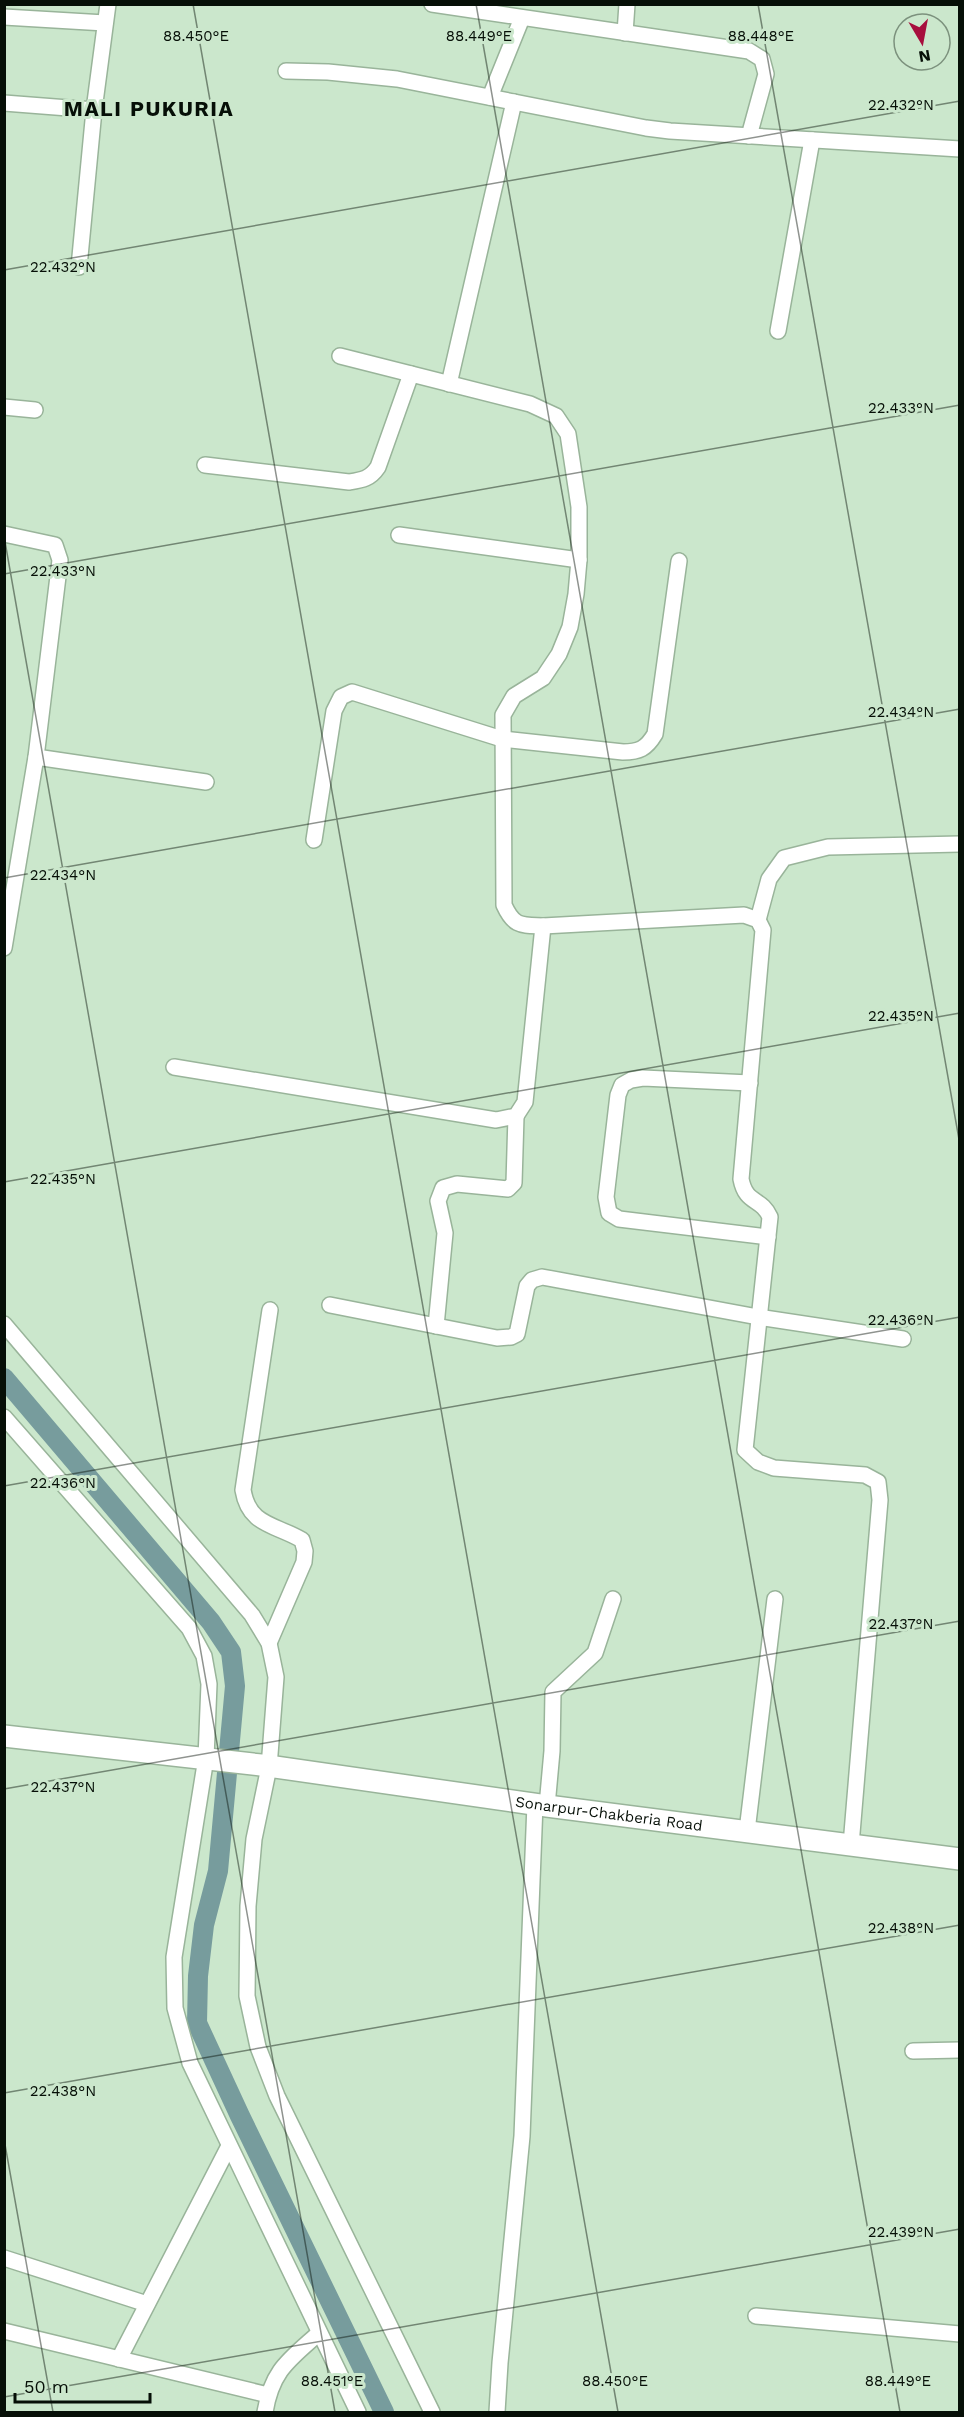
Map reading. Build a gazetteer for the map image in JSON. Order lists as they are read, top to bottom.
{
  "streets": {
    "main road": ["Sonarpur-Chakberia Road"]
  },
  "districts": ["MALI PUKURIA"],
  "scale_bar": "50 m",
  "north": "bottom",
  "coordinates": [
    "88.450°E",
    "88.449°E",
    "88.448°E",
    "22.432°N",
    "22.433°N",
    "22.434°N",
    "22.435°N",
    "22.436°N",
    "22.437°N",
    "22.438°N",
    "22.439°N",
    "88.451°E"
  ]
}
